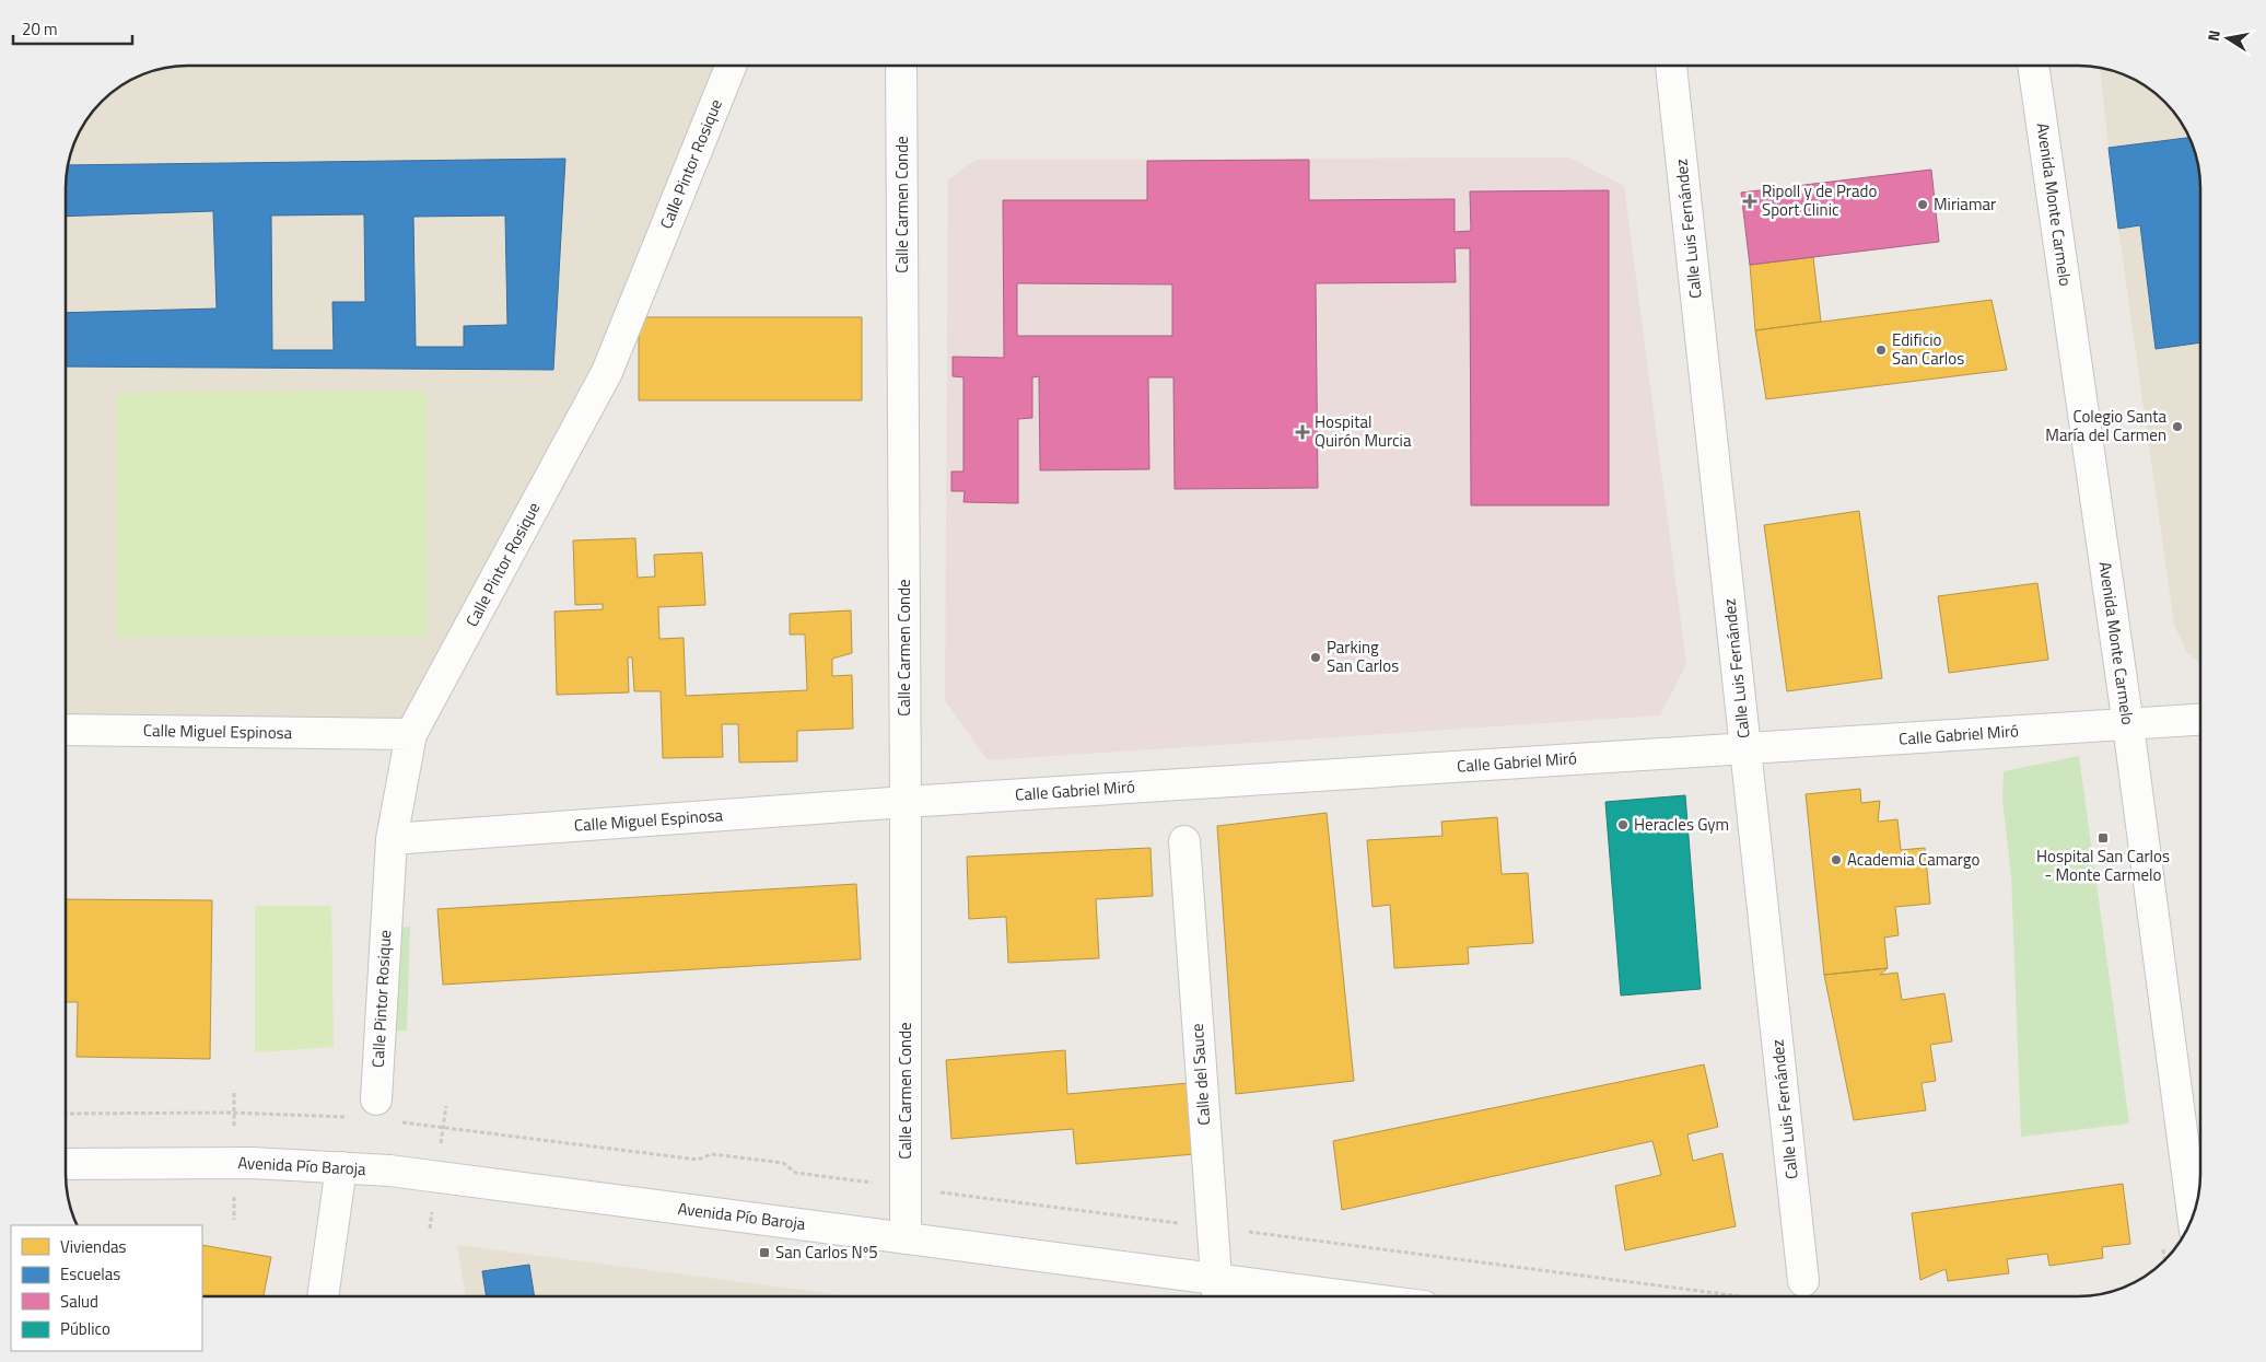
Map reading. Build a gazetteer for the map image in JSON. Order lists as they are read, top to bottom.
{
  "streets": {
    "street": [
      "Calle Pintor Rosique",
      "Calle Carmen Conde",
      "Avenida Monte Carmelo",
      "Calle Luis Fernández",
      "Calle Miguel Espinosa",
      "Calle Gabriel Miró",
      "Calle del Sauce",
      "Avenida Pío Baroja"
    ]
  },
  "crossings": [
    ["Calle Pintor Rosique", "Calle Miguel Espinosa"],
    ["Calle Carmen Conde", "Calle Miguel Espinosa"],
    ["Calle Carmen Conde", "Calle Gabriel Miró"],
    ["Calle Carmen Conde", "Avenida Pío Baroja"],
    ["Avenida Monte Carmelo", "Calle Gabriel Miró"],
    ["Calle Luis Fernández", "Calle Gabriel Miró"],
    ["Calle Miguel Espinosa", "Calle Gabriel Miró"],
    ["Calle del Sauce", "Avenida Pío Baroja"]
  ],
  "places": {
    "health": ["Ripoll y de Prado Sport Clinic", "Hospital Quirón Murcia"],
    "other": [
      "Miriamar",
      "Edificio San Carlos",
      "Colegio Santa María del Carmen",
      "Parking San Carlos",
      "Heracles Gym",
      "Academia Camargo"
    ],
    "transit": ["Hospital San Carlos - Monte Carmelo", "San Carlos Nº5"]
  },
  "legend": [
    "Viviendas",
    "Escuelas",
    "Salud",
    "Público"
  ],
  "scale_bar": "20 m",
  "north": "left"
}
